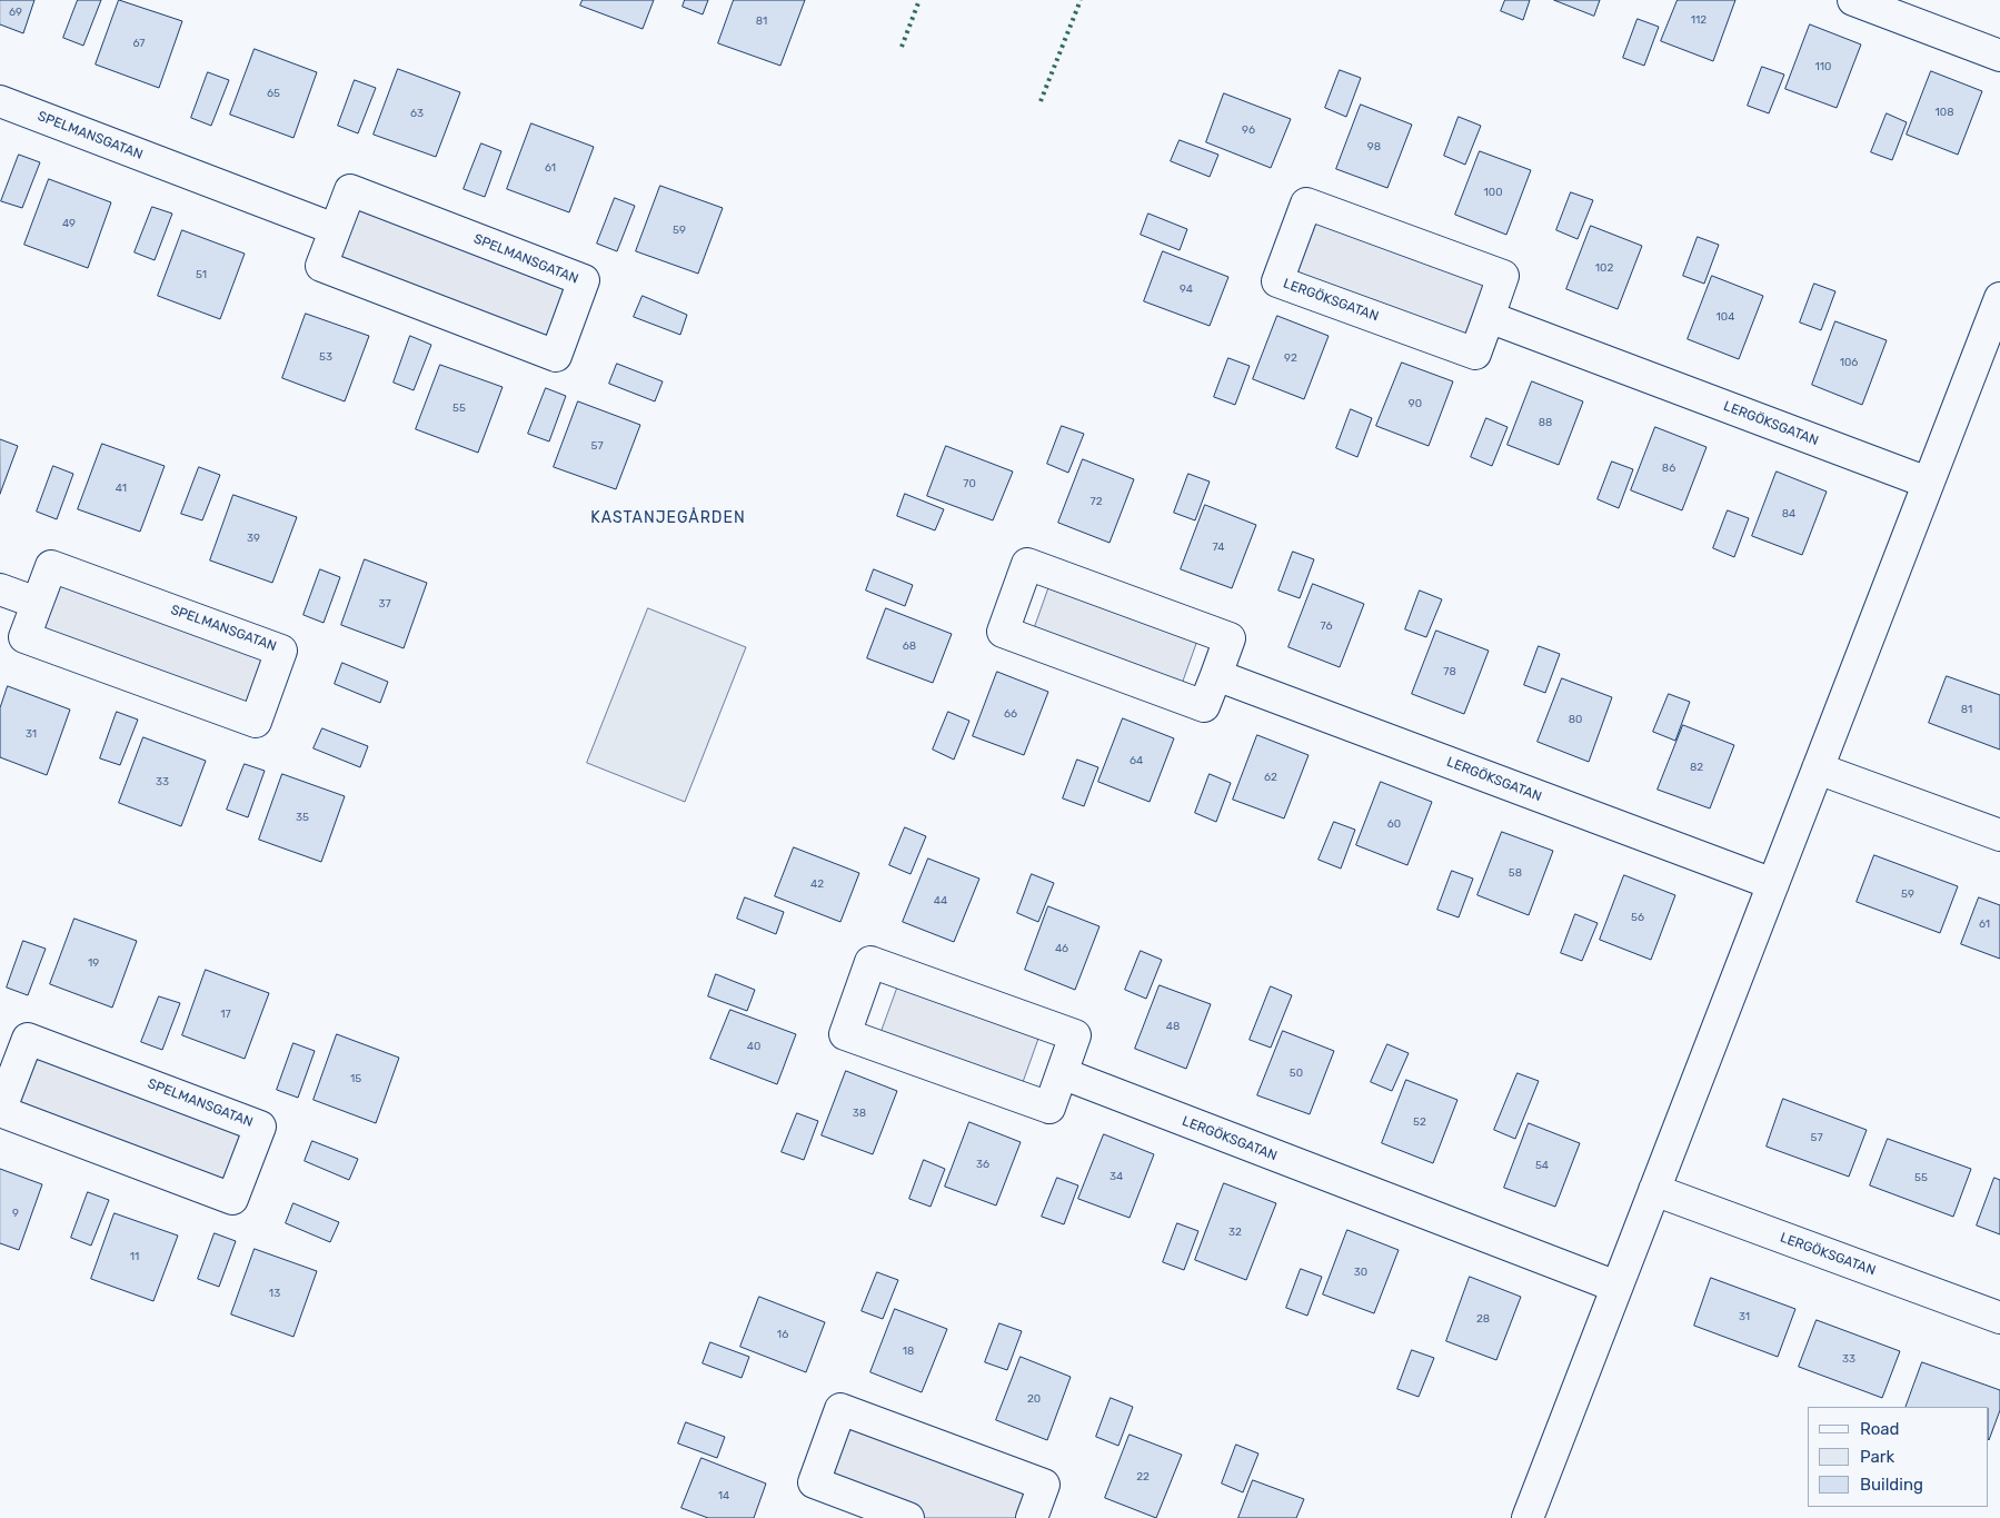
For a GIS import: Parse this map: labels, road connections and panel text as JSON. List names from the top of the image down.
{
  "streets": {
    "street": ["SPELMANSGATAN", "LERGÖKSGATAN"]
  },
  "districts": ["KASTANJEGÅRDEN"],
  "house_numbers": [
    "69",
    "112",
    "81",
    "67",
    "110",
    "65",
    "108",
    "63",
    "96",
    "98",
    "61",
    "100",
    "49",
    "59",
    "102",
    "51",
    "94",
    "104",
    "53",
    "92",
    "106",
    "90",
    "55",
    "88",
    "57",
    "86",
    "70",
    "41",
    "72",
    "84",
    "39",
    "74",
    "37",
    "76",
    "68",
    "78",
    "81",
    "66",
    "80",
    "31",
    "64",
    "82",
    "62",
    "33",
    "35",
    "60",
    "58",
    "42",
    "59",
    "44",
    "56",
    "61",
    "46",
    "19",
    "17",
    "48",
    "40",
    "50",
    "15",
    "38",
    "52",
    "57",
    "36",
    "54",
    "34",
    "55",
    "9",
    "32",
    "11",
    "30",
    "13",
    "31",
    "28",
    "16",
    "18",
    "33",
    "20",
    "22",
    "14"
  ],
  "legend": ["Road", "Park", "Building"]
}
